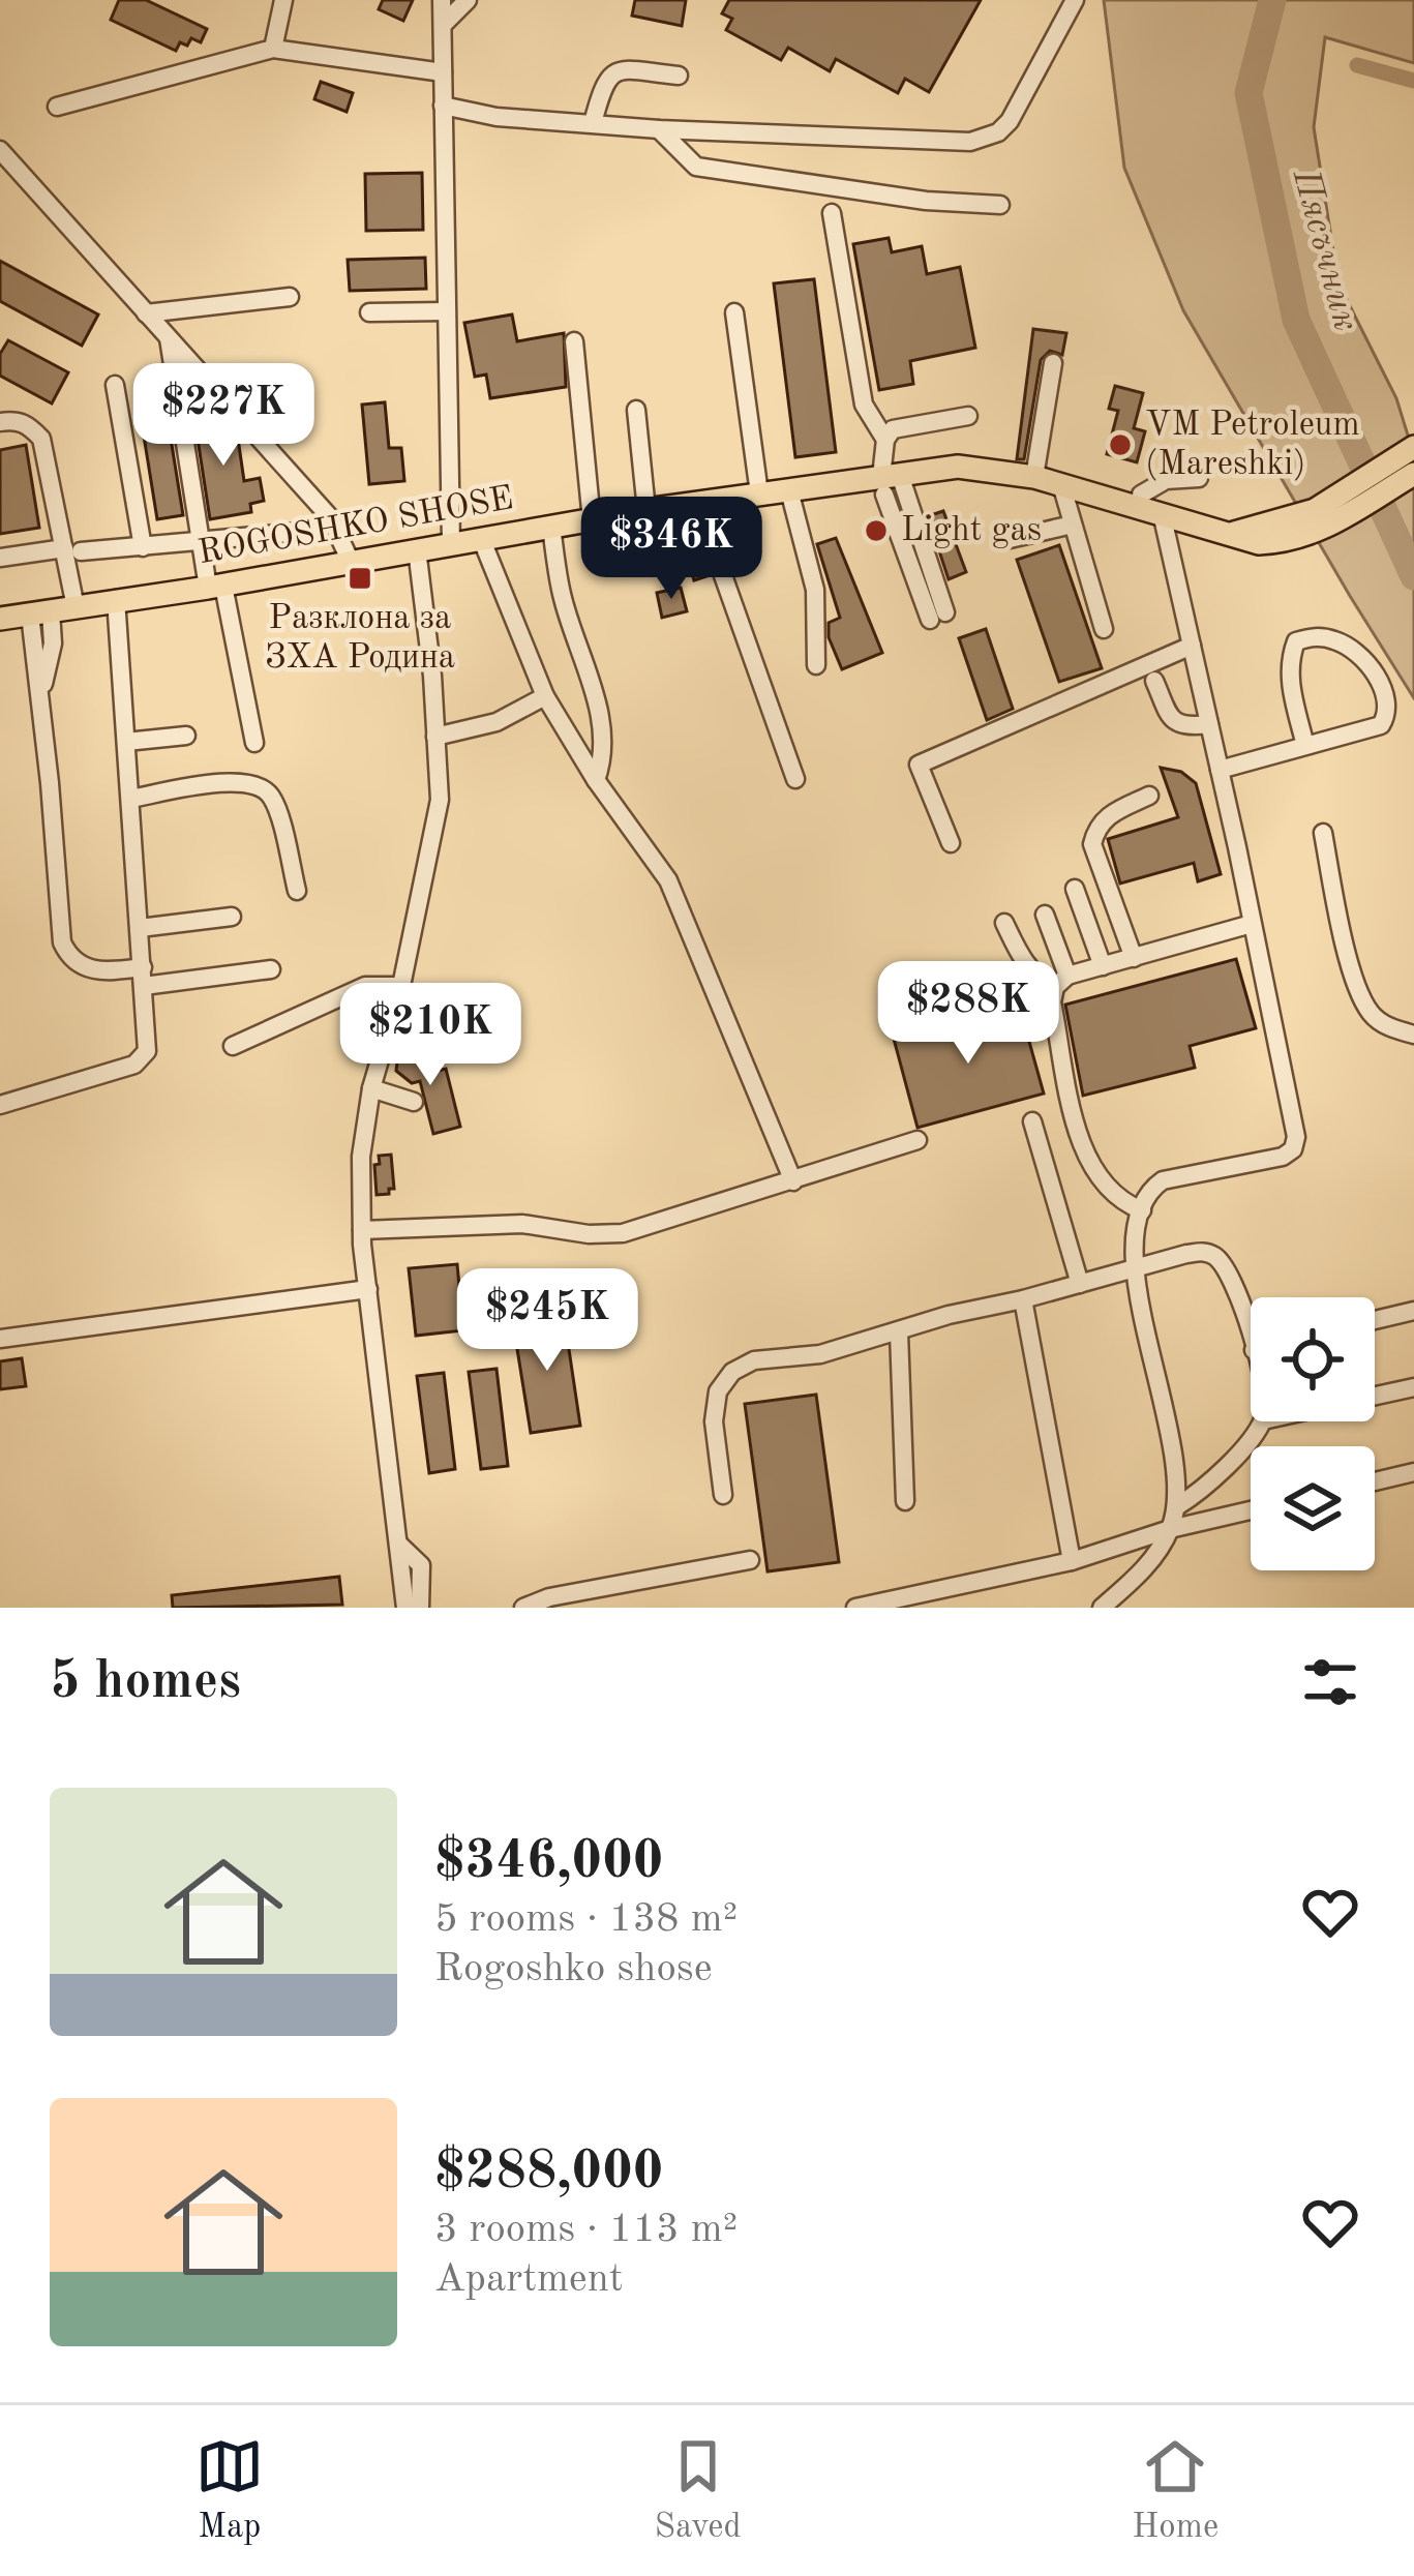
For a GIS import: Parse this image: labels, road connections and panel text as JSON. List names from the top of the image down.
{
  "streets": {
    "main road": ["ROGOSHKO SHOSE"]
  },
  "water": ["Пясъчник"],
  "places": {
    "other": ["VM Petroleum (Mareshki)", "Light gas"],
    "transit": ["Разклона за ЗХА Родина"]
  },
  "page": {
    "price": [
      "$227K",
      "$346K",
      "$288K",
      "$210K",
      "$245K"
    ],
    "heading": "5 homes",
    "list": [
      {
        "name": "$346,000",
        "note": "5 rooms · 138 m² · Rogoshko shose"
      },
      {
        "name": "$288,000",
        "note": "3 rooms · 113 m² · Apartment"
      }
    ],
    "tabs": ["Map", "Saved", "Home"]
  }
}
